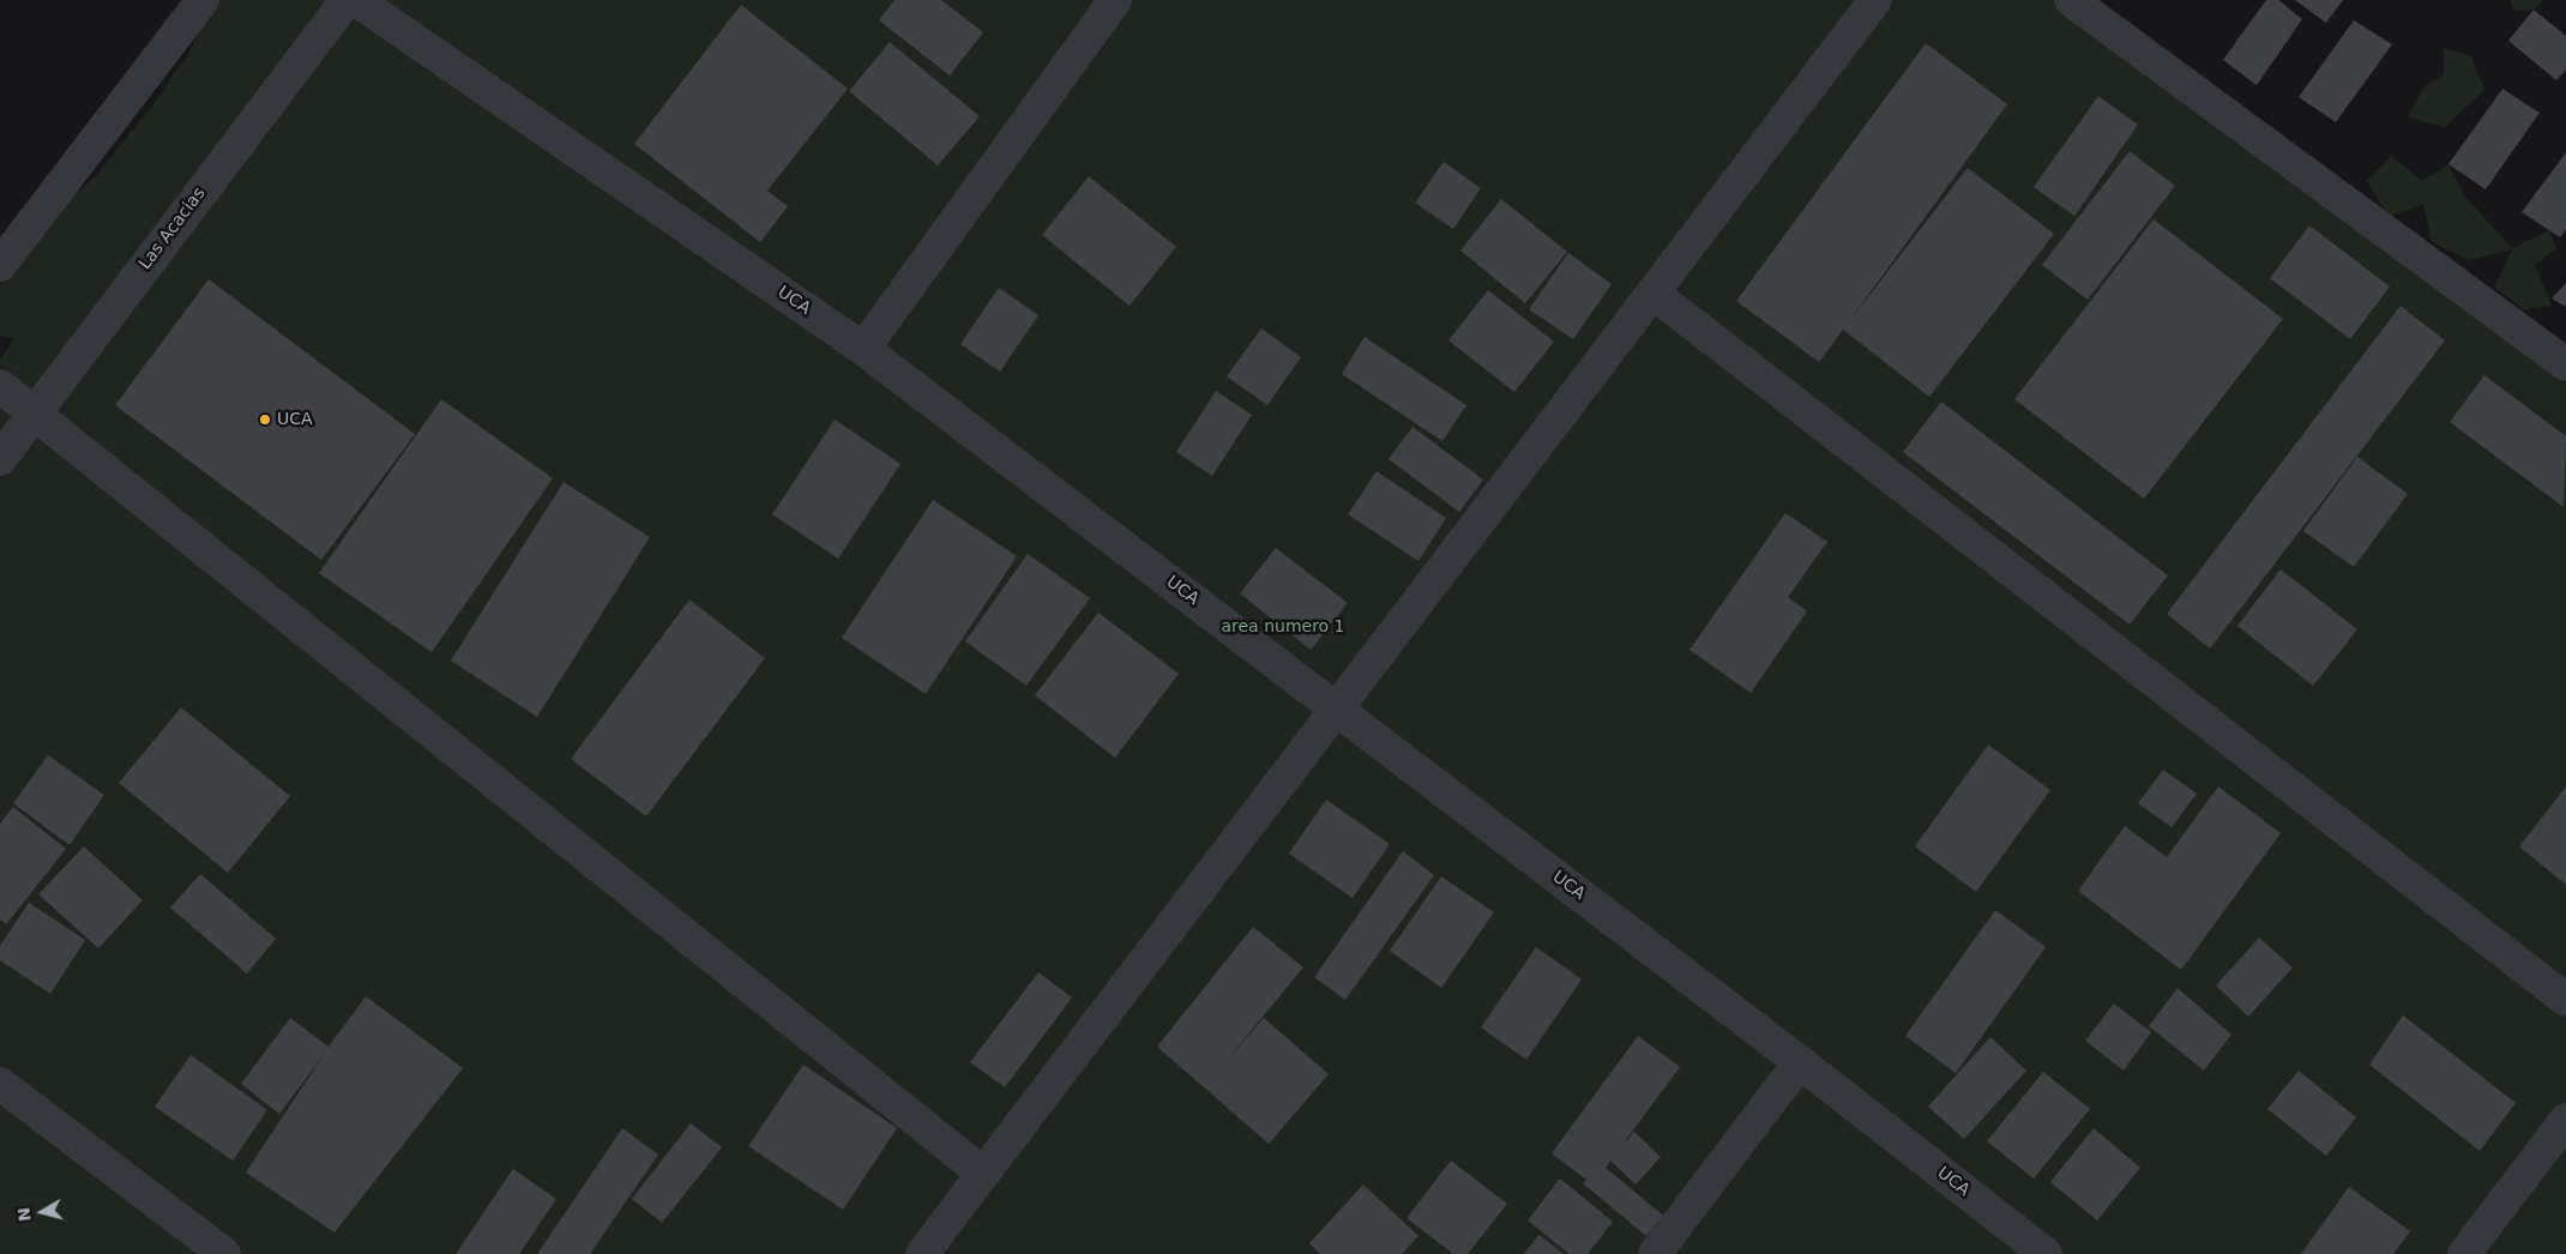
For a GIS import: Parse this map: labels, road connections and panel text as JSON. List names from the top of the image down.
{
  "streets": {
    "street": ["Las Acacias", "UCA"]
  },
  "parks": ["area numero 1"],
  "places": ["UCA"],
  "north": "left"
}
